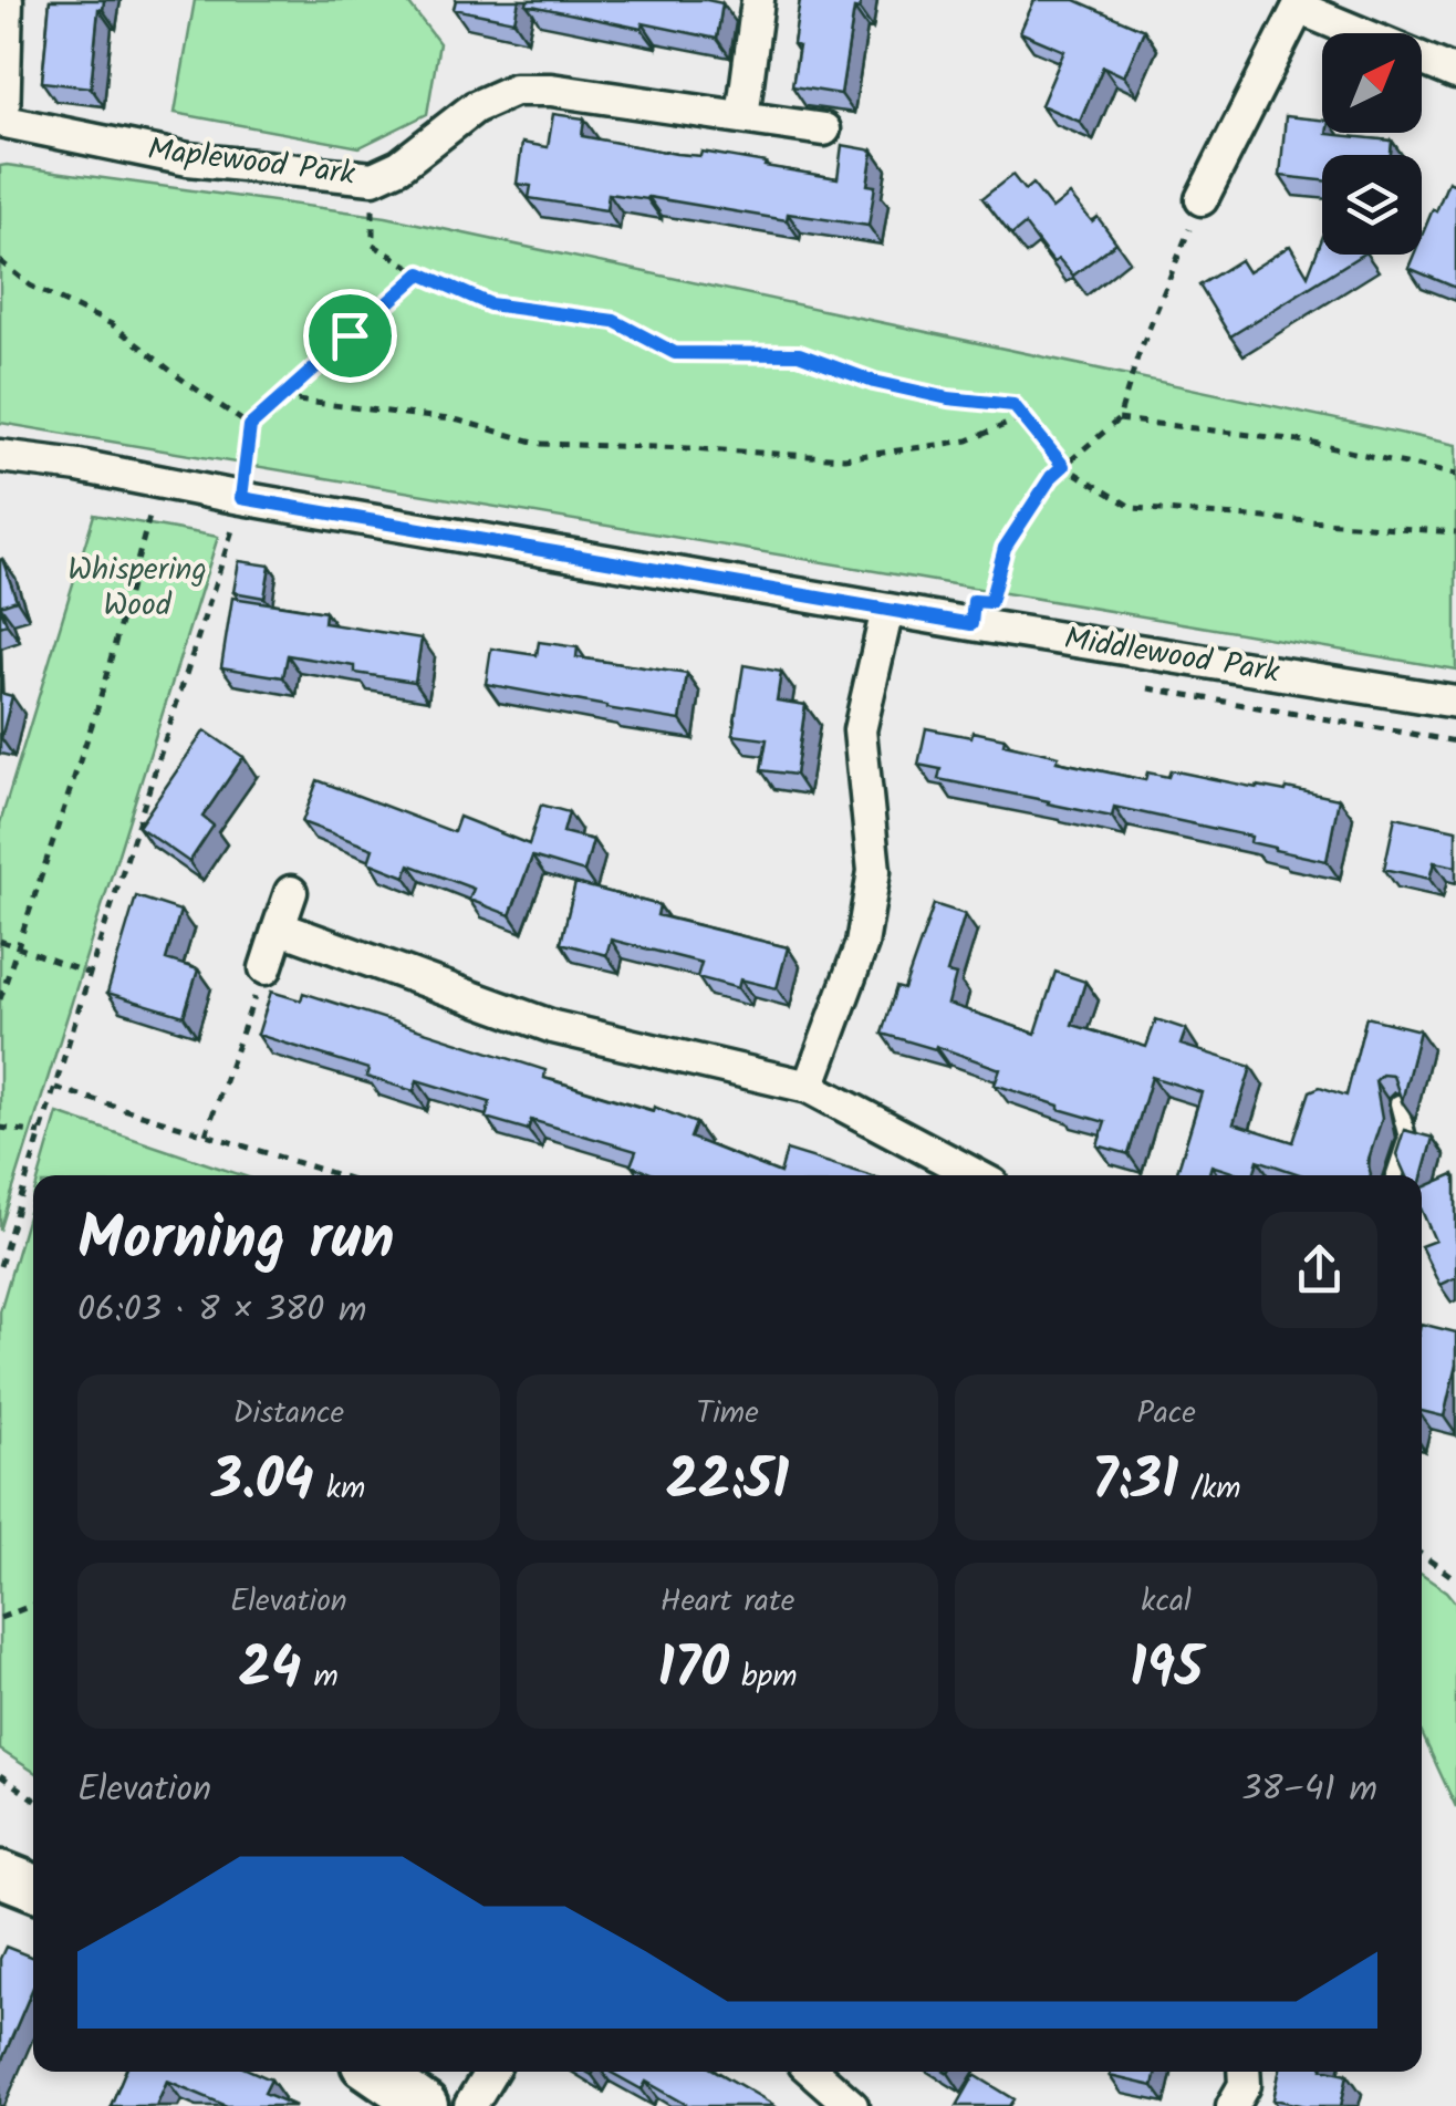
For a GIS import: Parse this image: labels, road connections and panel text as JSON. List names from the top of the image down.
{
  "streets": {
    "street": ["Maplewood Park", "Middlewood Park"]
  },
  "parks": ["Whispering Wood"],
  "north": "top right",
  "page": {
    "heading": ["Morning run", "06:03 · 8 × 380 m"],
    "stats": [
      ["Distance", "3.04 km"],
      ["Time", "22:51"],
      ["Pace", "7:31 /km"],
      ["Elevation", "24 m"],
      ["Heart rate", "170 bpm"],
      ["kcal", "195"]
    ],
    "chart": ["Elevation", "38–41 m"]
  }
}
